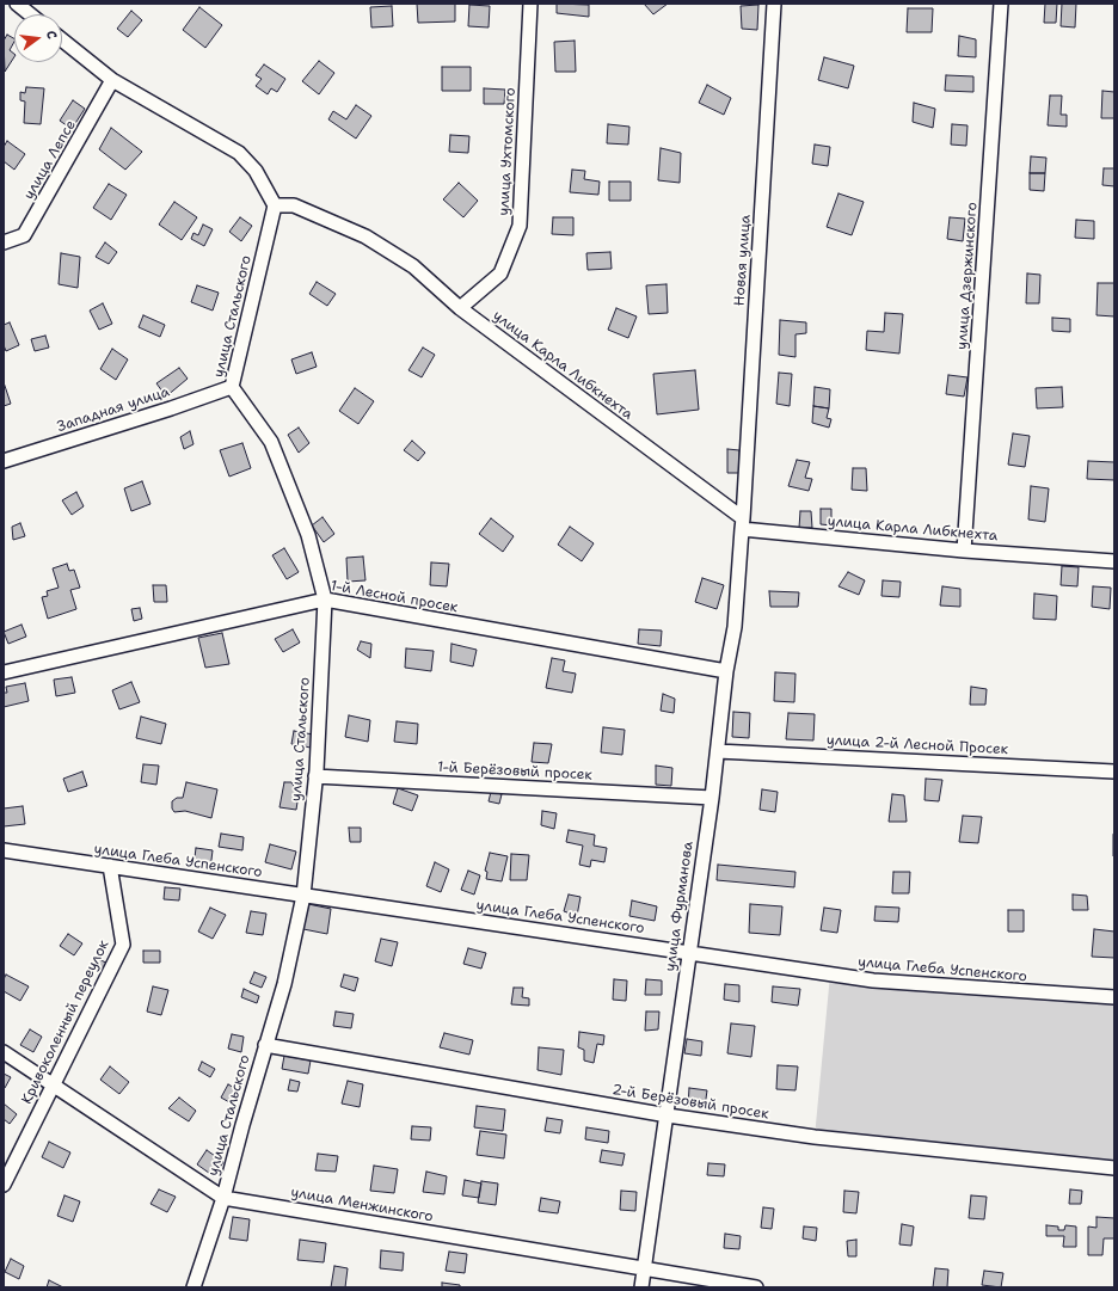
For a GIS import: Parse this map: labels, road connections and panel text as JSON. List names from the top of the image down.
{
  "streets": {
    "street": [
      "улица Ухтомского",
      "улица Лепсе",
      "Новая улица",
      "улица Дзержинского",
      "улица Стальского",
      "улица Карла Либкнехта",
      "Западная улица",
      "1-й Лесной просек",
      "улица 2-й Лесной Просек",
      "1-й Берёзовый просек",
      "улица Глеба Успенского",
      "улица Фурманова",
      "Кривоколенный переулок",
      "2-й Берёзовый просек",
      "улица Менжинского"
    ]
  },
  "crossings": [
    ["улица Ухтомского", "улица Карла Либкнехта"],
    ["Новая улица", "улица Карла Либкнехта"],
    ["Новая улица", "улица Фурманова"],
    ["улица Дзержинского", "улица Карла Либкнехта"],
    ["улица Стальского", "улица Карла Либкнехта"],
    ["улица Стальского", "Западная улица"],
    ["улица Стальского", "1-й Лесной просек"],
    ["улица Стальского", "1-й Берёзовый просек"],
    ["улица Стальского", "улица Глеба Успенского"],
    ["улица Стальского", "2-й Берёзовый просек"],
    ["улица Стальского", "улица Менжинского"],
    ["улица Карла Либкнехта", "улица Фурманова"],
    ["1-й Лесной просек", "улица Фурманова"],
    ["улица 2-й Лесной Просек", "улица Фурманова"],
    ["1-й Берёзовый просек", "улица Фурманова"],
    ["улица Глеба Успенского", "улица Фурманова"],
    ["улица Глеба Успенского", "Кривоколенный переулок"],
    ["улица Фурманова", "2-й Берёзовый просек"],
    ["улица Фурманова", "улица Менжинского"],
    ["Кривоколенный переулок", "улица Менжинского"]
  ],
  "north": "right"
}
